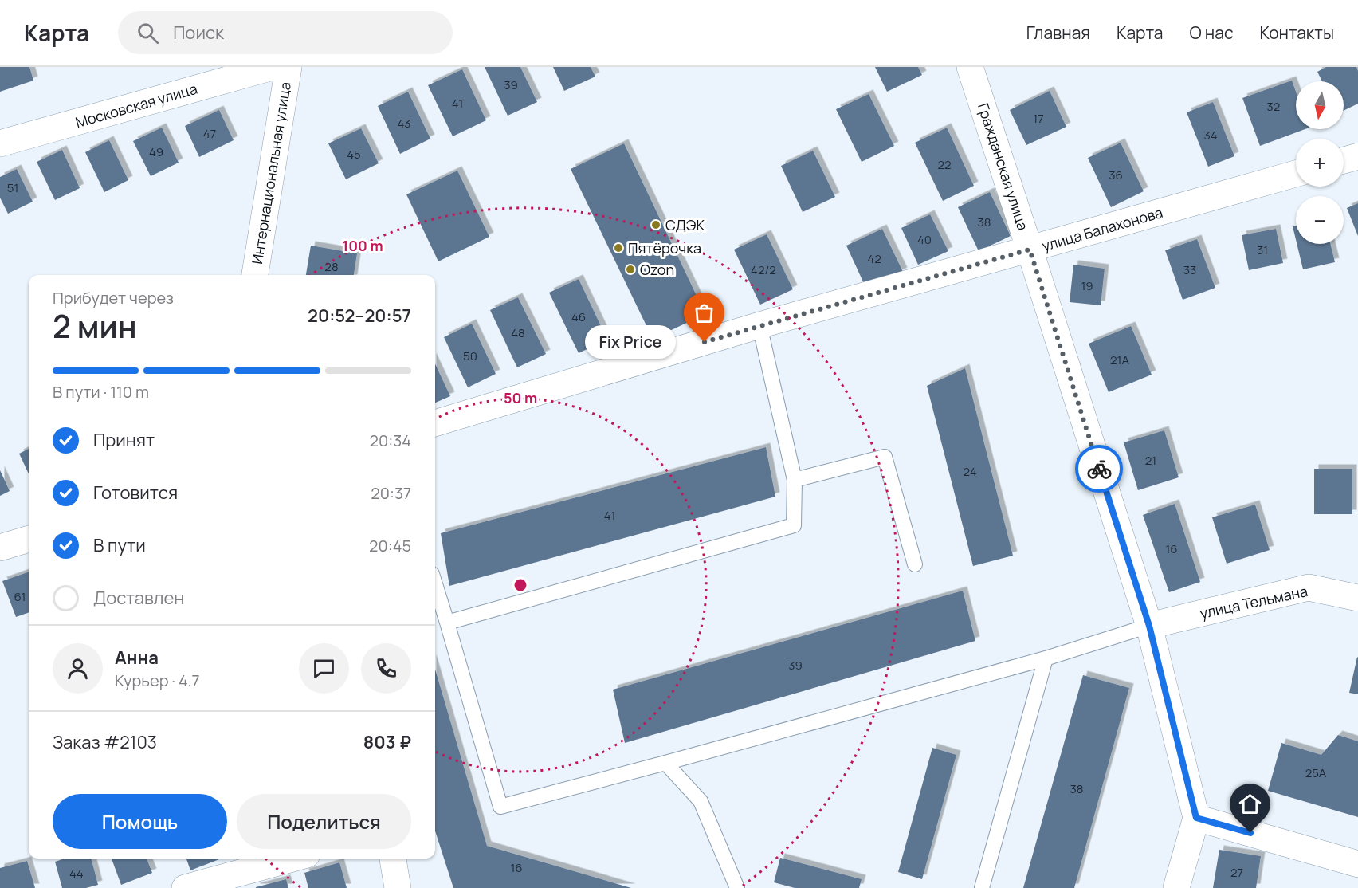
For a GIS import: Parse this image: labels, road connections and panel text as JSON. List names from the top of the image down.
{
  "streets": {
    "street": [
      "Московская улица",
      "Гражданская улица",
      "Интернациональная улица",
      "улица Балахонова",
      "улица Тельмана"
    ]
  },
  "crossings": [
    ["Гражданская улица", "улица Балахонова"],
    ["Гражданская улица", "улица Тельмана"]
  ],
  "places": [
    "СДЭК",
    "Пятёрочка",
    "Ozon",
    "Fix Price"
  ],
  "house_numbers": [
    "39",
    "41",
    "32",
    "17",
    "43",
    "47",
    "34",
    "49",
    "45",
    "22",
    "36",
    "51",
    "38",
    "40",
    "31",
    "42",
    "28",
    "42/2",
    "33",
    "19",
    "46",
    "48",
    "50",
    "21А",
    "21",
    "24",
    "41",
    "16",
    "61",
    "39",
    "25А",
    "38",
    "16",
    "27",
    "44"
  ],
  "north": "bottom",
  "page": {
    "header": "Карта",
    "search": "Поиск",
    "nav": [
      "Главная",
      "Карта",
      "О нас",
      "Контакты"
    ],
    "map_buttons": ["+", "−"],
    "heading": ["2 мин", "Прибудет через", "20:52–20:57"],
    "panel": [
      "Анна",
      "Курьер · 4.7",
      "Заказ #2103",
      "803 ₽"
    ],
    "bubble": "Fix Price",
    "bar": "В пути · 110 m",
    "list": [
      ["Принят", "20:34"],
      ["Готовится", "20:37"],
      ["В пути", "20:45"],
      "Доставлен"
    ],
    "buttons": ["Помощь", "Поделиться"]
  },
  "rings": ["100 m", "50 m"]
}
